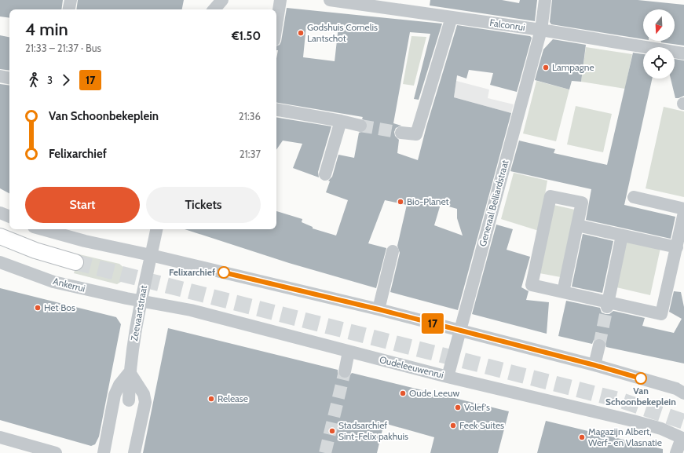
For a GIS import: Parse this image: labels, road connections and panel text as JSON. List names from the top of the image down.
{
  "streets": {
    "street": [
      "Falconrui",
      "Generaal Belliardstraat",
      "Ankerrui",
      "Zeevaartstraat",
      "Oudeleeuwenrui"
    ]
  },
  "crossings": [
    ["Falconrui", "Generaal Belliardstraat"],
    ["Generaal Belliardstraat", "Oudeleeuwenrui"],
    ["Ankerrui", "Zeevaartstraat"],
    ["Ankerrui", "Oudeleeuwenrui"],
    ["Zeevaartstraat", "Oudeleeuwenrui"]
  ],
  "places": [
    "Godshuis Cornelis Lantschot",
    "Lampagne",
    "Bio-Planet",
    "Felixarchief",
    "Het Bos",
    "Van Schoonbekeplein",
    "Oude Leeuw",
    "Release",
    "Volef's",
    "Feek Suites",
    "Stadsarchief Sint-Felix pakhuis",
    "Magazijn Albert, Werf- en Vlasnatie"
  ],
  "lines": ["bus line 17"],
  "north": "bottom",
  "page": {
    "on_map": "17",
    "heading": ["4 min", "21:33 – 21:37 · Bus", "€1.50"],
    "legs": ["3", "17"],
    "list": [
      {
        "name": "Van Schoonbekeplein",
        "value": "21:36"
      },
      {
        "name": "Felixarchief",
        "value": "21:37"
      }
    ],
    "buttons": ["Start", "Tickets"]
  }
}
